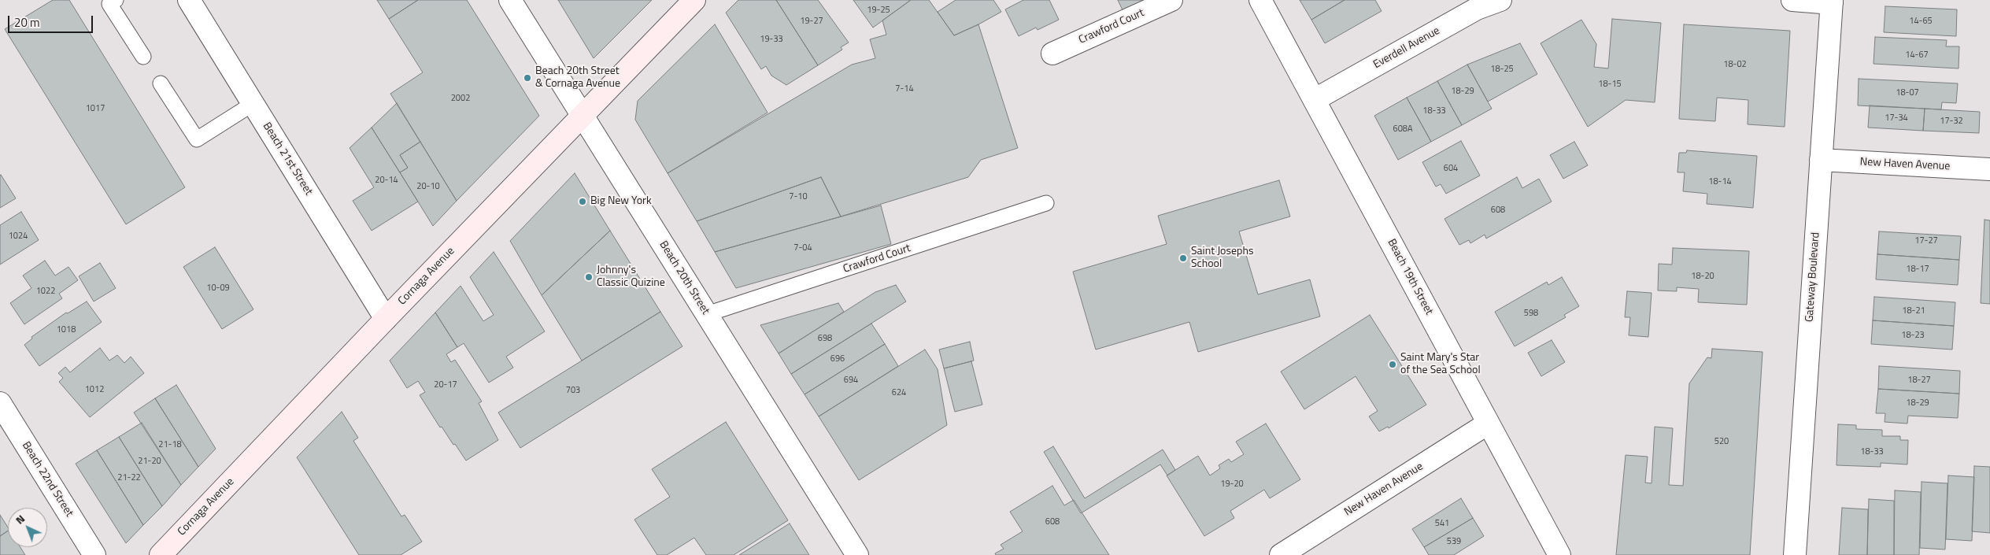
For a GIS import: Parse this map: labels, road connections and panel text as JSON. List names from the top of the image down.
{
  "streets": {
    "street": [
      "Crawford Court",
      "Everdell Avenue",
      "Beach 21st Street",
      "New Haven Avenue",
      "Cornaga Avenue",
      "Beach 19th Street",
      "Gateway Boulevard",
      "Beach 20th Street",
      "Beach 22nd Street"
    ]
  },
  "crossings": [
    ["Crawford Court", "Beach 20th Street"],
    ["Everdell Avenue", "Beach 19th Street"],
    ["Beach 21st Street", "Cornaga Avenue"],
    ["New Haven Avenue", "Beach 19th Street"],
    ["New Haven Avenue", "Gateway Boulevard"],
    ["Cornaga Avenue", "Beach 20th Street"]
  ],
  "places": [
    "Beach 20th Street & Cornaga Avenue",
    "Big New York",
    "Saint Josephs School",
    "Johnny's Classic Quizine",
    "Saint Mary's Star of the Sea School"
  ],
  "house_numbers": [
    "19-25",
    "19-27",
    "14-65",
    "19-33",
    "14-67",
    "18-02",
    "18-25",
    "18-15",
    "7-14",
    "18-29",
    "18-07",
    "2002",
    "1017",
    "18-33",
    "17-34",
    "17-32",
    "608A",
    "604",
    "20-14",
    "18-14",
    "20-10",
    "7-10",
    "608",
    "1024",
    "17-27",
    "7-04",
    "18-17",
    "18-20",
    "10-09",
    "1022",
    "18-21",
    "598",
    "1018",
    "18-23",
    "698",
    "696",
    "694",
    "18-27",
    "20-17",
    "1012",
    "703",
    "624",
    "18-29",
    "520",
    "21-18",
    "18-33",
    "21-20",
    "21-22",
    "19-20",
    "608",
    "541",
    "539"
  ],
  "scale_bar": "20 m",
  "north": "top left"
}
